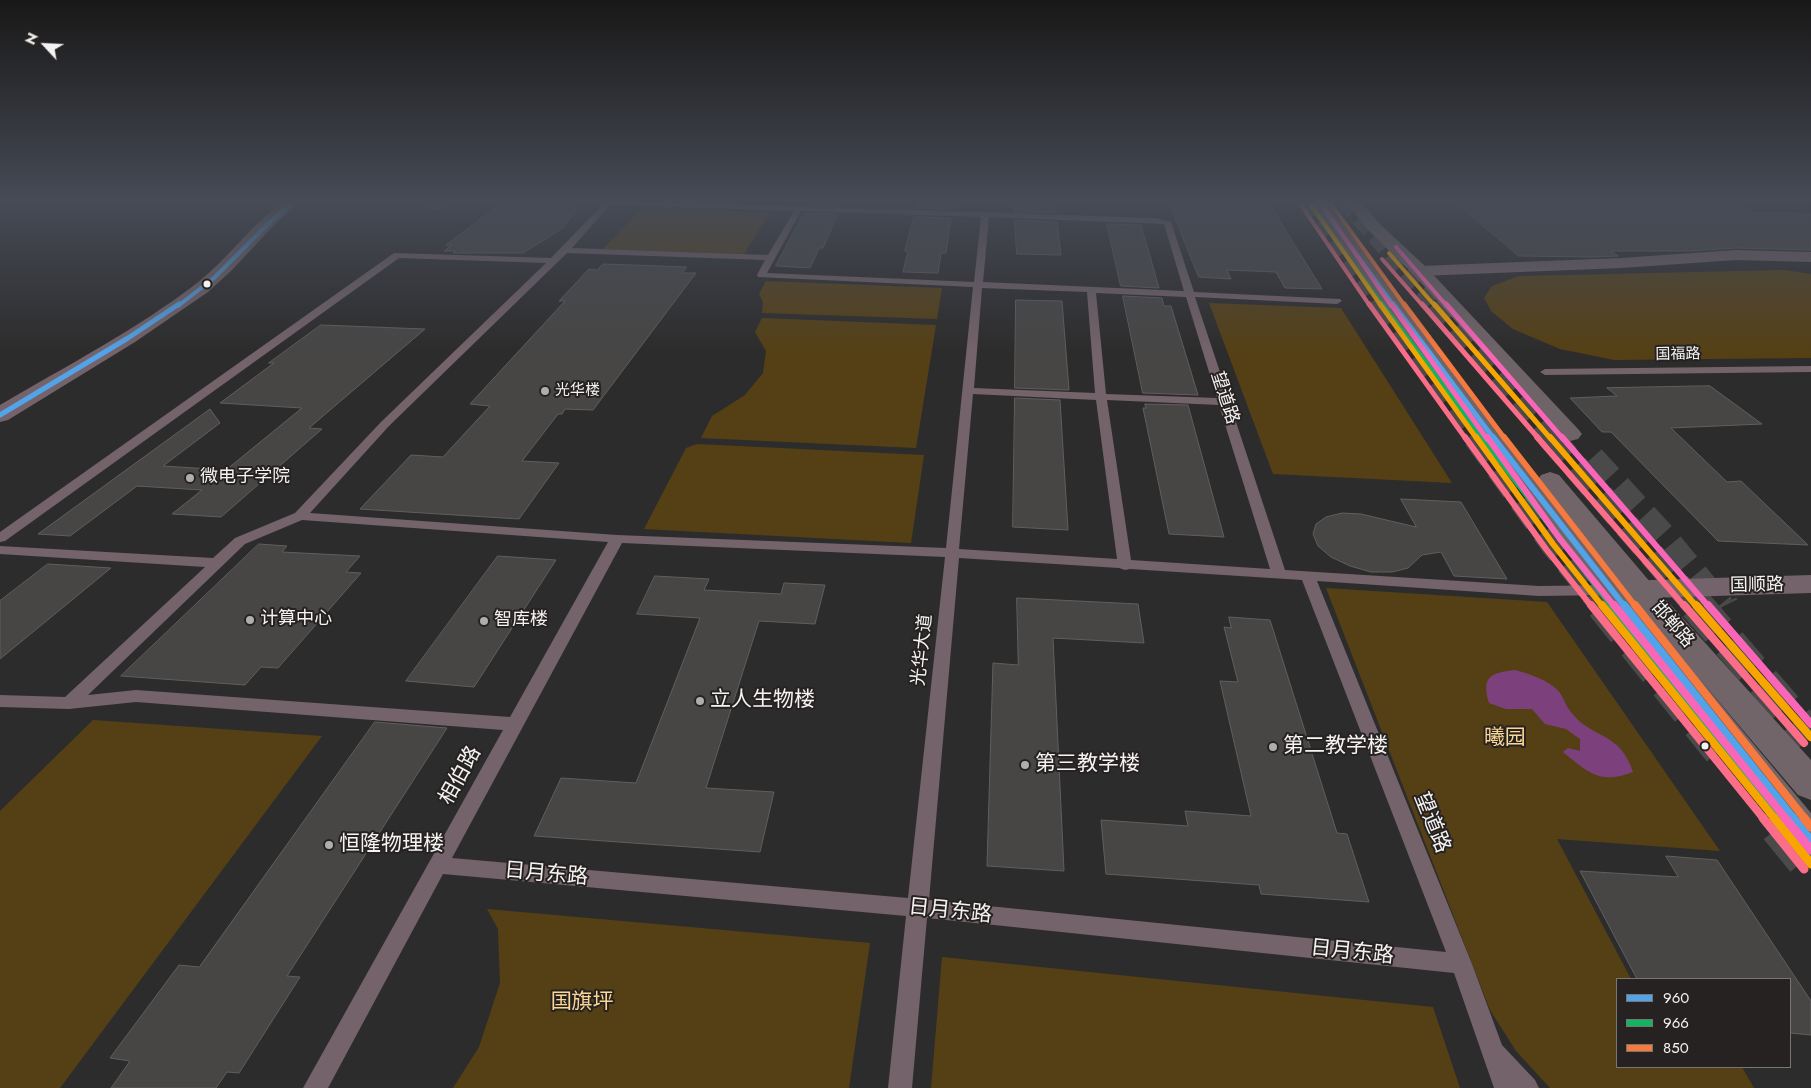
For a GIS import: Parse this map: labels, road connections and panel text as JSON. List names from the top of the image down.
{
  "streets": {
    "main road": ["邯郸路"],
    "street": ["国顺路"],
    "lane": [
      "国福路",
      "望道路",
      "光华大道",
      "相伯路",
      "日月东路"
    ]
  },
  "crossings": [
    ["望道路", "日月东路"],
    ["国顺路", "邯郸路"],
    ["光华大道", "日月东路"],
    ["相伯路", "日月东路"]
  ],
  "parks": ["曦园", "国旗坪"],
  "places": [
    "光华楼",
    "微电子学院",
    "计算中心",
    "智库楼",
    "立人生物楼",
    "第二教学楼",
    "第三教学楼",
    "恒隆物理楼"
  ],
  "lines": ["transit line 960", "transit line 966", "transit line 850"],
  "legend": ["960", "966", "850"],
  "north": "top left"
}
